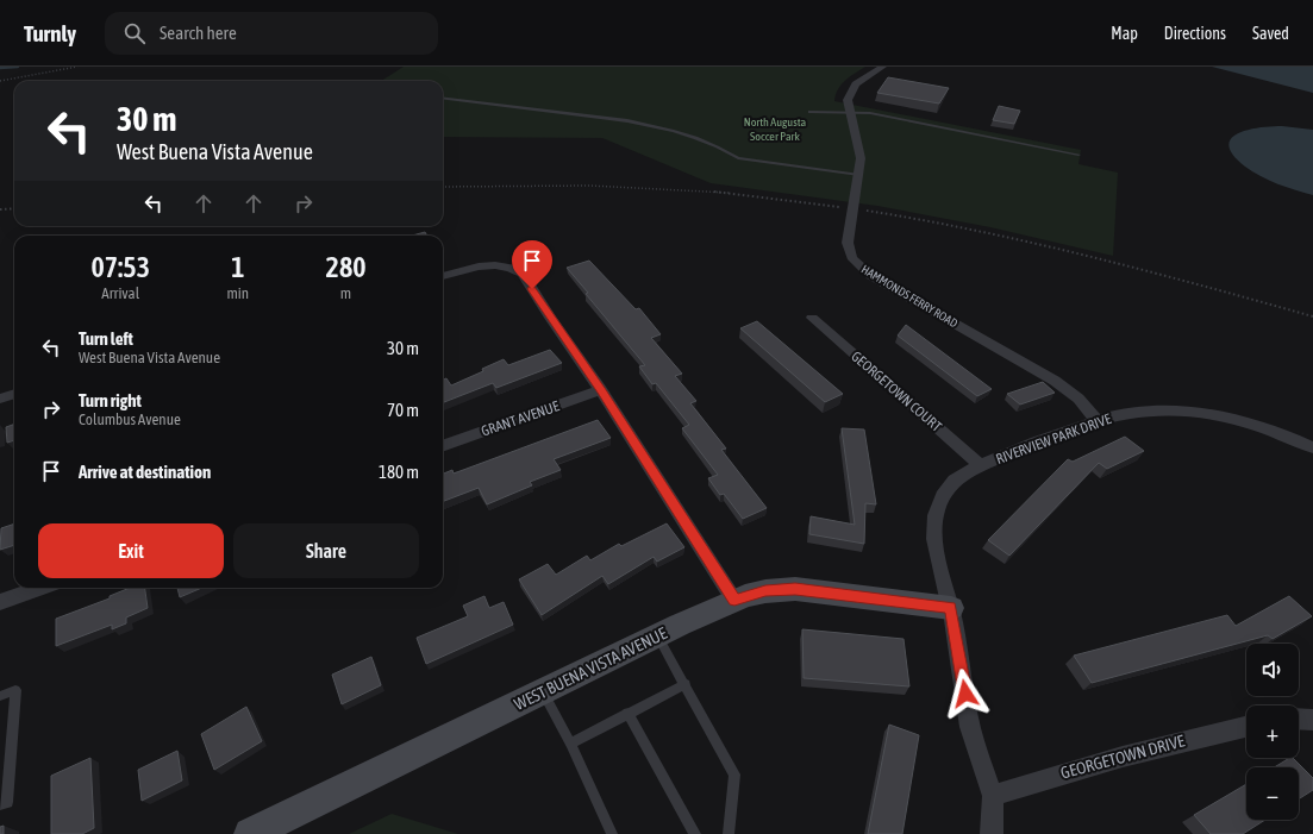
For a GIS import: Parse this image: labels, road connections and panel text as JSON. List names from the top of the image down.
{
  "streets": {
    "street": [
      "HAMMONDS FERRY ROAD",
      "GEORGETOWN COURT",
      "GRANT AVENUE",
      "RIVERVIEW PARK DRIVE",
      "WEST BUENA VISTA AVENUE",
      "GEORGETOWN DRIVE"
    ]
  },
  "crossings": [
    ["HAMMONDS FERRY ROAD", "RIVERVIEW PARK DRIVE"],
    ["GEORGETOWN COURT", "RIVERVIEW PARK DRIVE"],
    ["RIVERVIEW PARK DRIVE", "WEST BUENA VISTA AVENUE"]
  ],
  "parks": ["North Augusta Soccer Park"],
  "page": {
    "header": "Turnly",
    "search": "Search here",
    "nav": ["Map", "Directions", "Saved"],
    "turn": ["30 m", "West Buena Vista Avenue"],
    "eta": [
      "07:53",
      "Arrival",
      "1",
      "min",
      "280",
      "m"
    ],
    "list": [
      {
        "name": "Turn left",
        "note": "West Buena Vista Avenue",
        "value": "30 m"
      },
      {
        "name": "Turn right",
        "note": "Columbus Avenue",
        "value": "70 m"
      },
      {
        "name": "Arrive at destination",
        "value": "180 m"
      }
    ],
    "buttons": ["Exit", "Share"],
    "map_buttons": ["+", "−"]
  }
}
